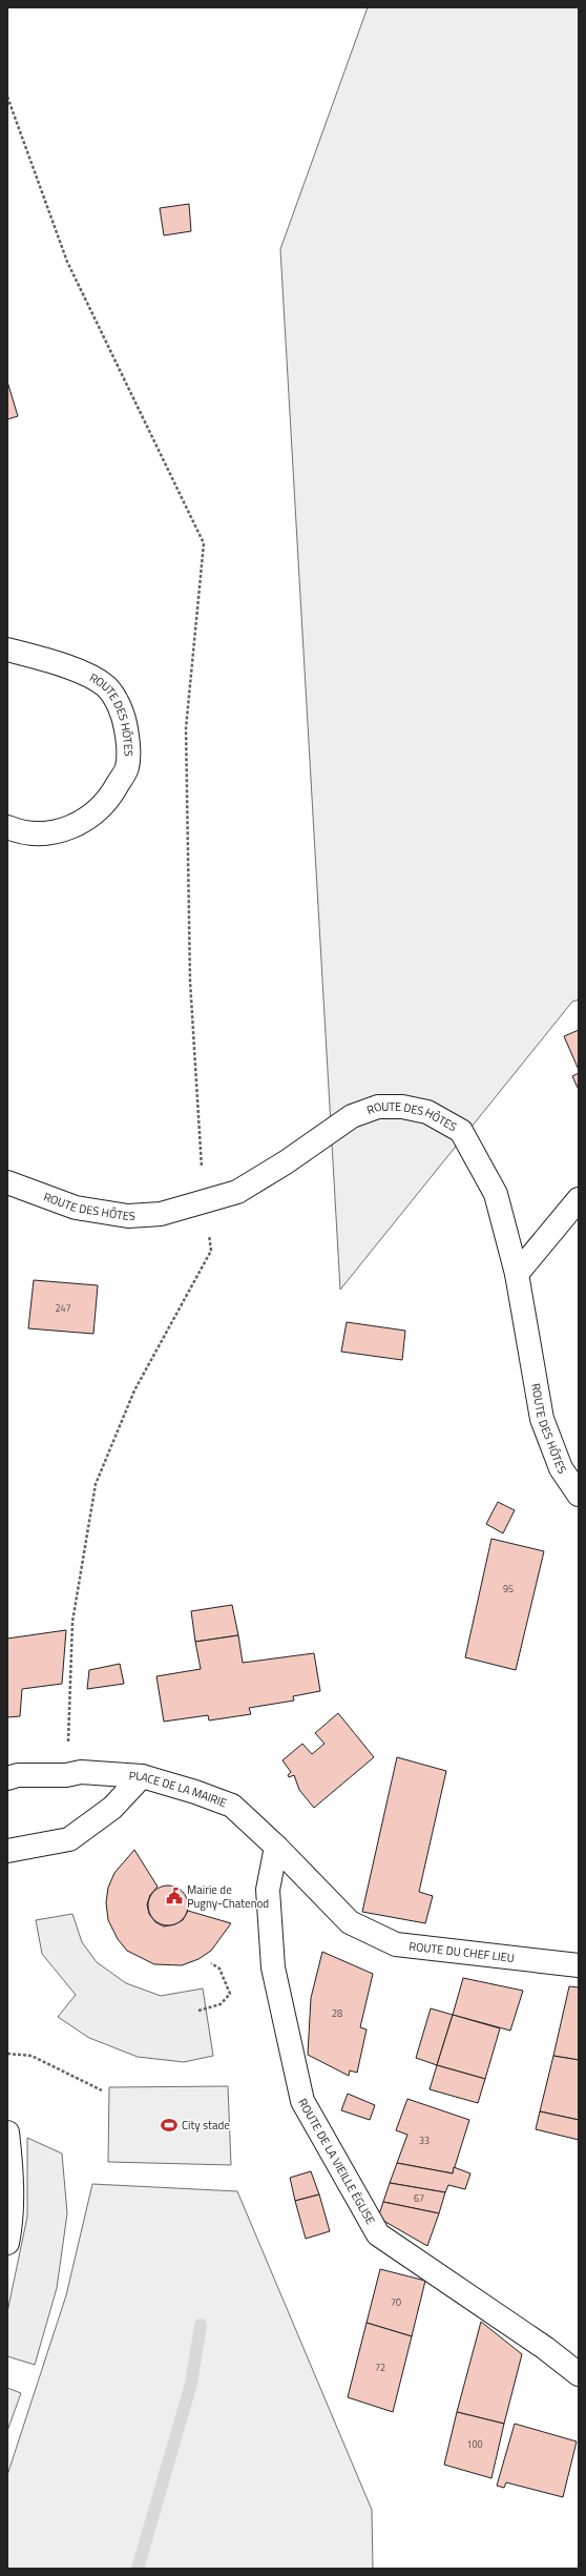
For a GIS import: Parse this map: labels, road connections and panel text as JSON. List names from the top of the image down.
{
  "streets": {
    "street": [
      "ROUTE DES HÔTES",
      "PLACE DE LA MAIRIE",
      "ROUTE DU CHEF LIEU",
      "ROUTE DE LA VIEILLE ÉGLISE"
    ]
  },
  "crossings": [
    ["PLACE DE LA MAIRIE", "ROUTE DU CHEF LIEU"],
    ["PLACE DE LA MAIRIE", "ROUTE DE LA VIEILLE ÉGLISE"]
  ],
  "places": {
    "public building": ["Mairie de Pugny-Chatenod"],
    "sports": ["City stade"]
  },
  "house_numbers": [
    "247",
    "95",
    "28",
    "33",
    "67",
    "70",
    "72",
    "100"
  ]
}
